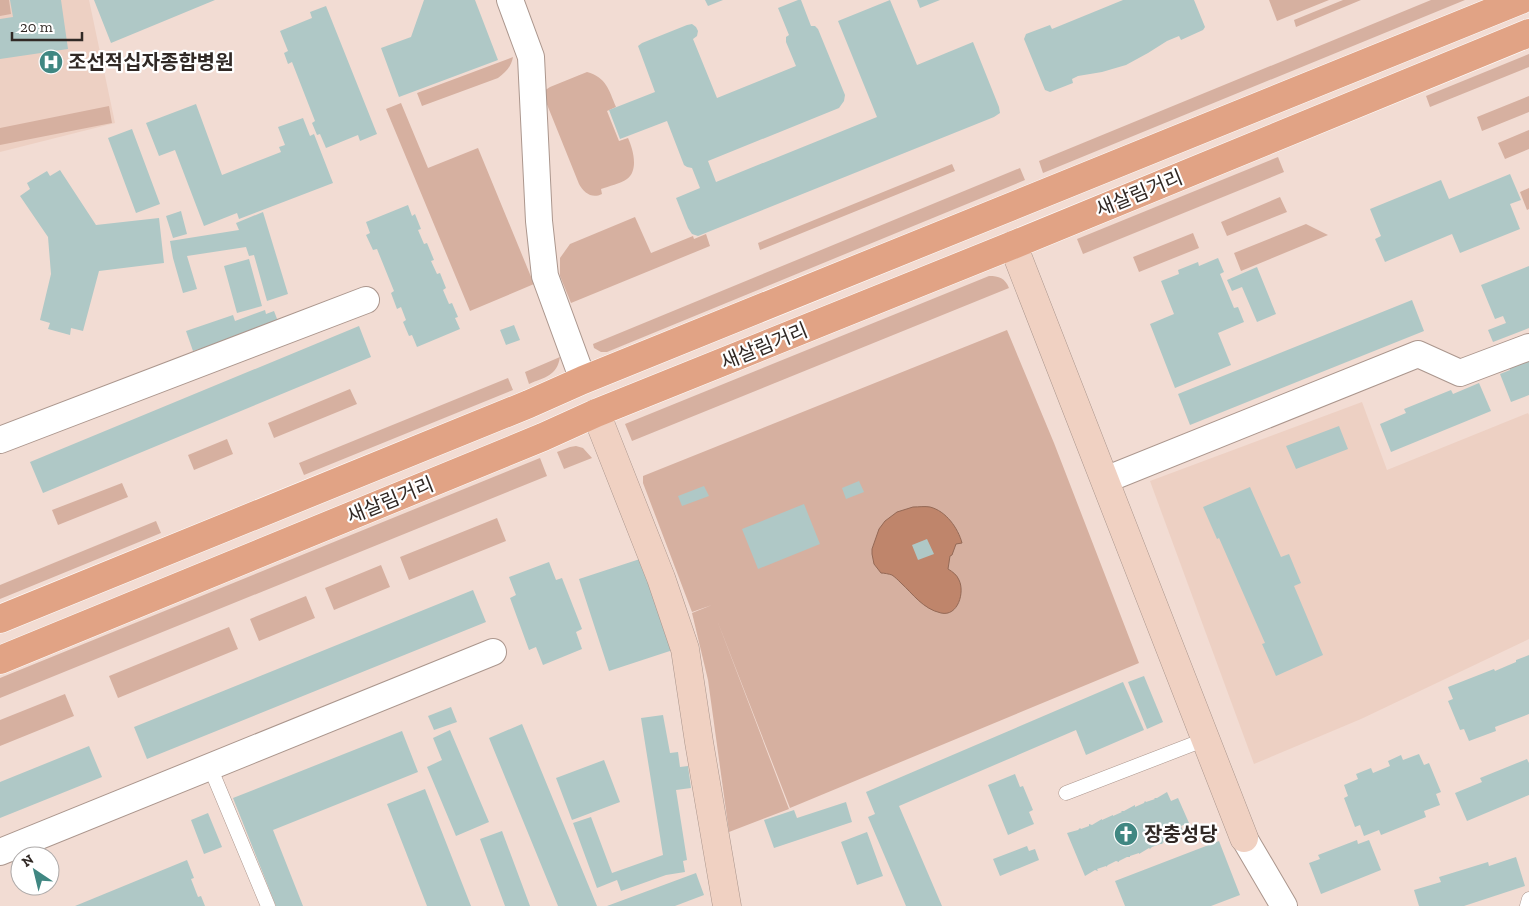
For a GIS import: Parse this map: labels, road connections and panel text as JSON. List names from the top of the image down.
{
  "streets": {
    "main road": ["새살림거리"]
  },
  "places": {
    "hospital": ["조선적십자종합병원"],
    "church": ["장충성당"]
  },
  "scale_bar": "20 m",
  "north": "top left"
}
